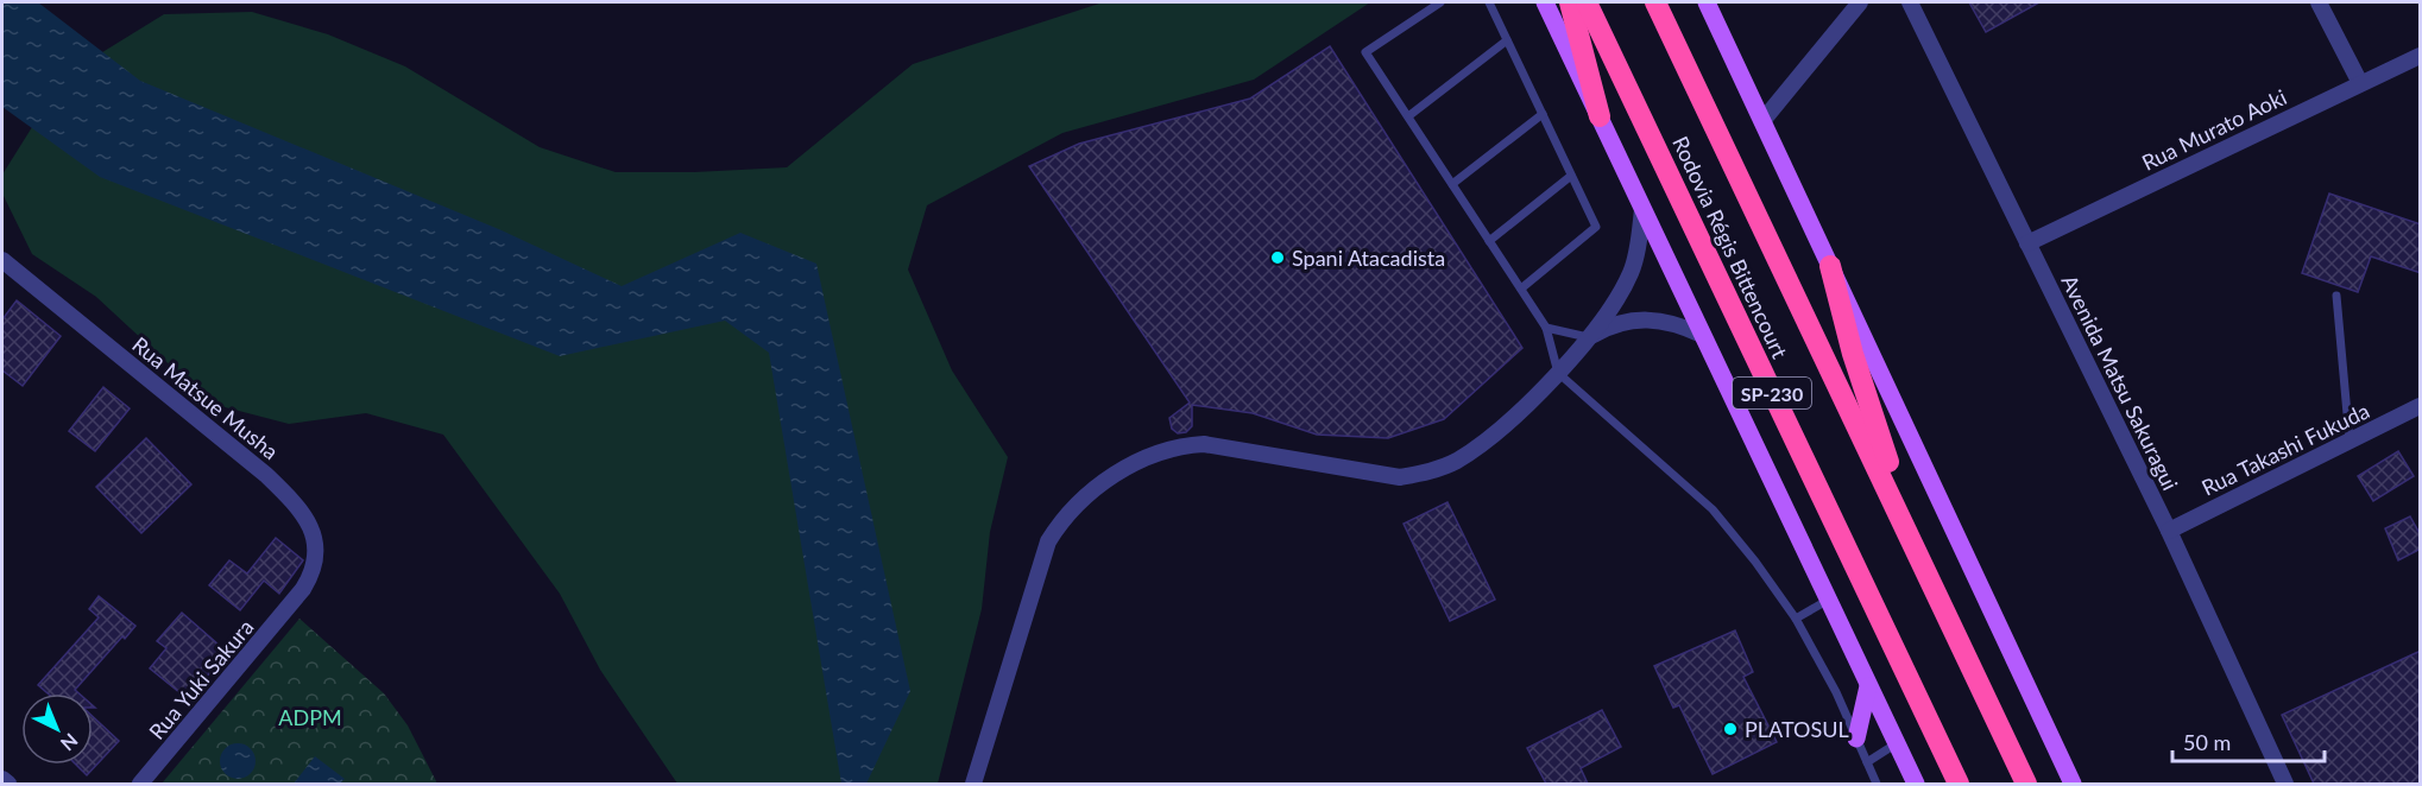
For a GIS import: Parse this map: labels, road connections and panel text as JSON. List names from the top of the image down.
{
  "streets": {
    "highway": ["Rodovia Régis Bittencourt", "SP-230"],
    "street": [
      "Rua Murato Aoki",
      "Avenida Matsu Sakuragui",
      "Rua Matsue Musha",
      "Rua Takashi Fukuda",
      "Rua Yuki Sakura"
    ]
  },
  "crossings": [
    ["Rua Murato Aoki", "Avenida Matsu Sakuragui"],
    ["Avenida Matsu Sakuragui", "Rua Takashi Fukuda"],
    ["Rua Matsue Musha", "Rua Yuki Sakura"]
  ],
  "parks": ["ADPM"],
  "places": ["Spani Atacadista", "PLATOSUL"],
  "scale_bar": "50 m",
  "north": "bottom right"
}
